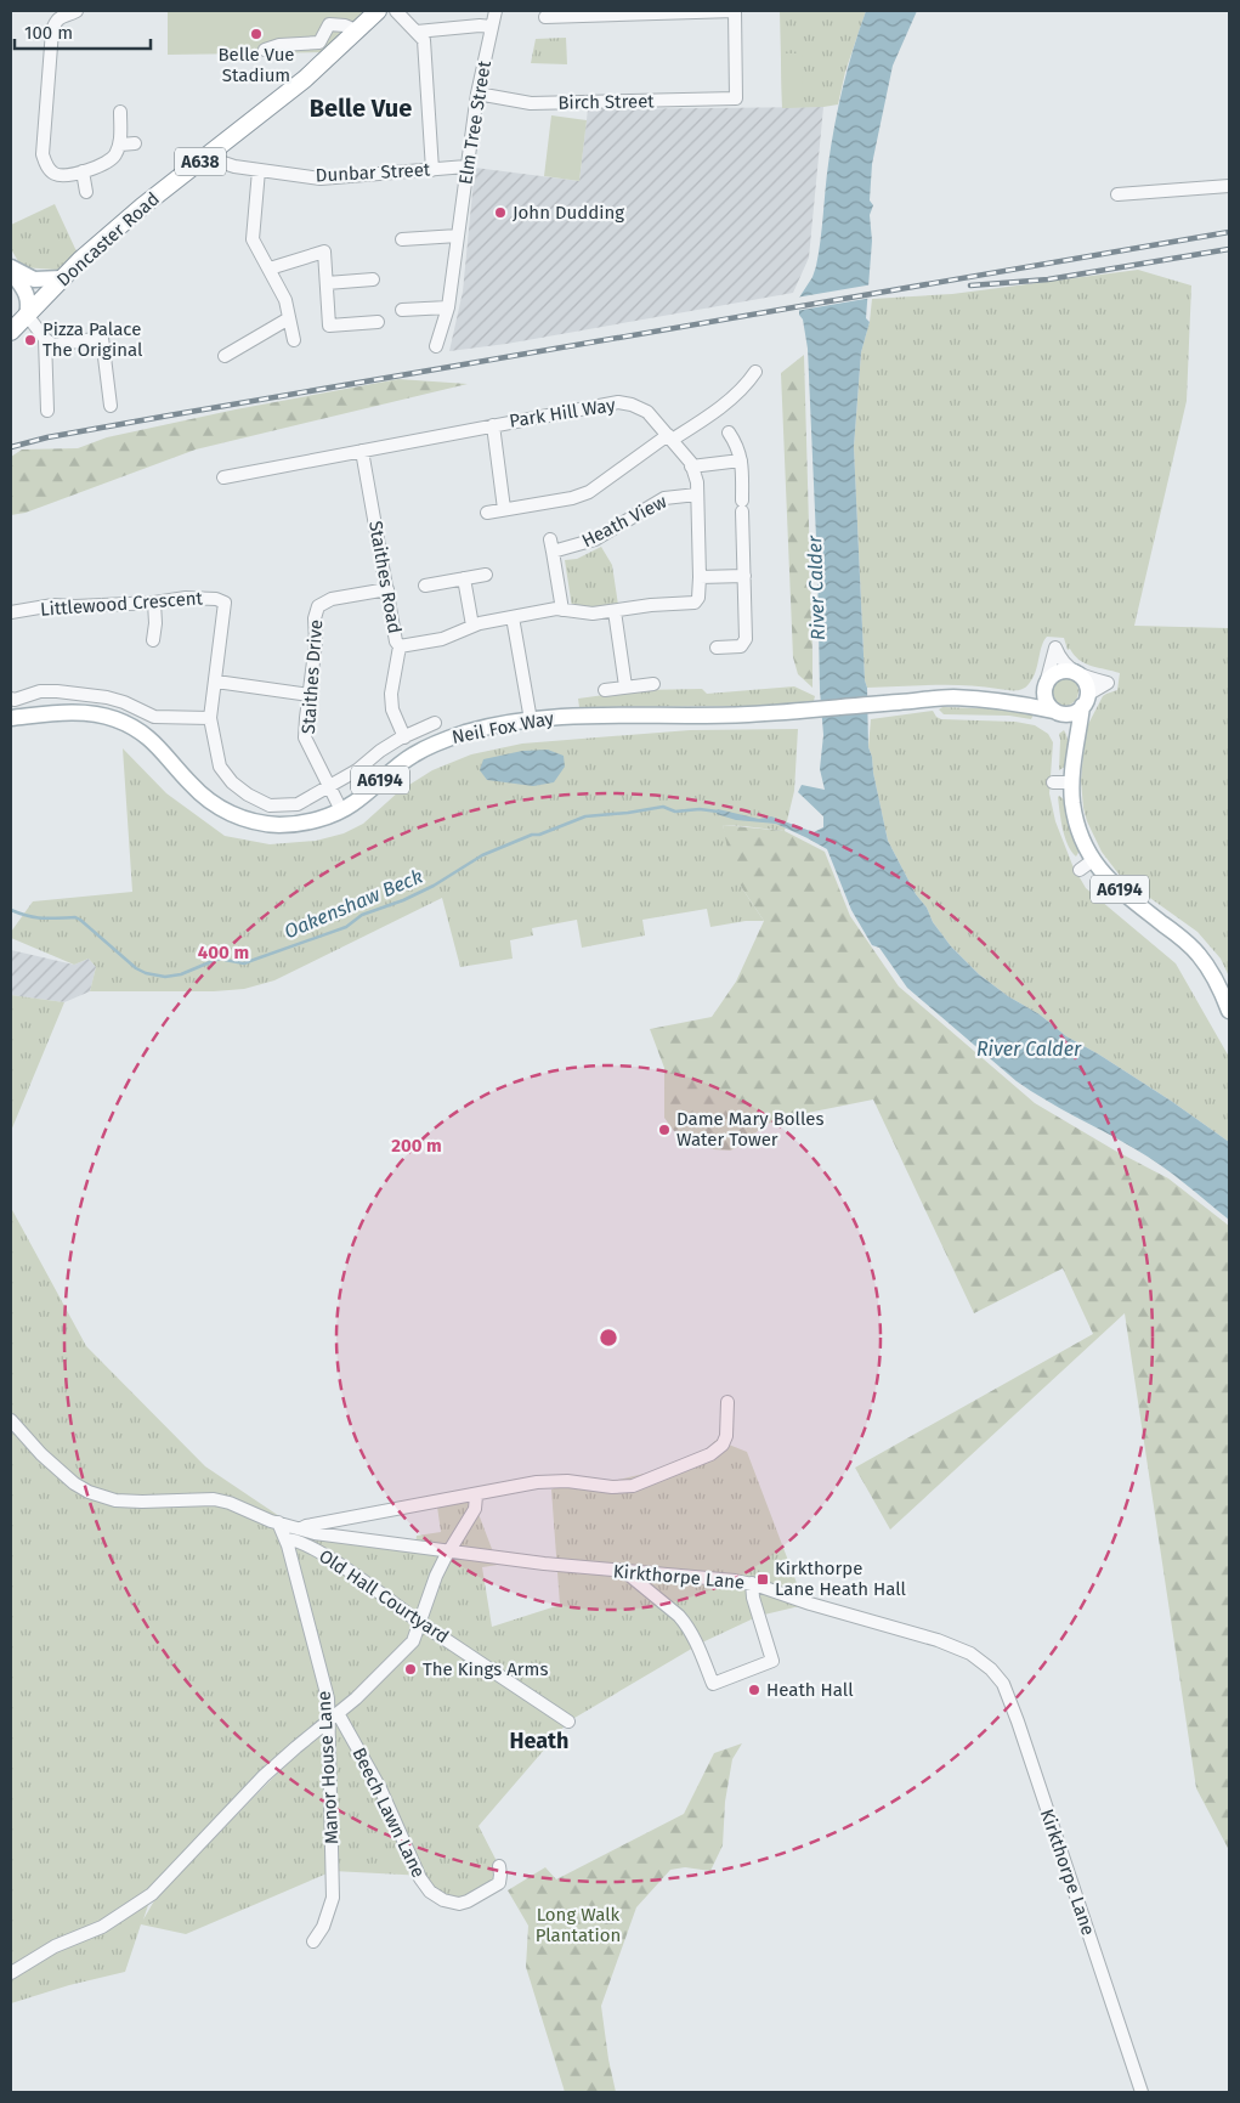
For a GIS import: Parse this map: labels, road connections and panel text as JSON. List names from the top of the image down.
{
  "streets": {
    "highway": ["A638", "Doncaster Road"],
    "main road": ["Neil Fox Way", "A6194"],
    "street": [
      "Birch Street",
      "Elm Tree Street",
      "Dunbar Street",
      "Park Hill Way",
      "Heath View",
      "Staithes Road",
      "Littlewood Crescent",
      "Staithes Drive",
      "Kirkthorpe Lane",
      "Old Hall Courtyard",
      "Manor House Lane",
      "Beech Lawn Lane"
    ]
  },
  "crossings": [
    ["Birch Street", "Elm Tree Street"],
    ["Elm Tree Street", "Dunbar Street"],
    ["Dunbar Street", "Doncaster Road"],
    ["Park Hill Way", "Heath View"],
    ["Park Hill Way", "Staithes Road"],
    ["Staithes Road", "Littlewood Crescent"],
    ["Staithes Road", "Staithes Drive"],
    ["Littlewood Crescent", "Staithes Drive"],
    ["Staithes Drive", "Neil Fox Way"],
    ["Neil Fox Way", "A6194"],
    ["Kirkthorpe Lane", "Manor House Lane"],
    ["Old Hall Courtyard", "Manor House Lane"],
    ["Manor House Lane", "Beech Lawn Lane"]
  ],
  "districts": ["Belle Vue", "Heath"],
  "water": ["River Calder", "Oakenshaw Beck"],
  "parks": ["Long Walk Plantation"],
  "places": {
    "other": [
      "Belle Vue Stadium",
      "John Dudding",
      "Pizza Palace The Original",
      "Dame Mary Bolles Water Tower",
      "The Kings Arms",
      "Heath Hall"
    ],
    "transit": ["Kirkthorpe Lane Heath Hall"]
  },
  "scale_bar": "100 m",
  "rings": ["400 m", "200 m"]
}
